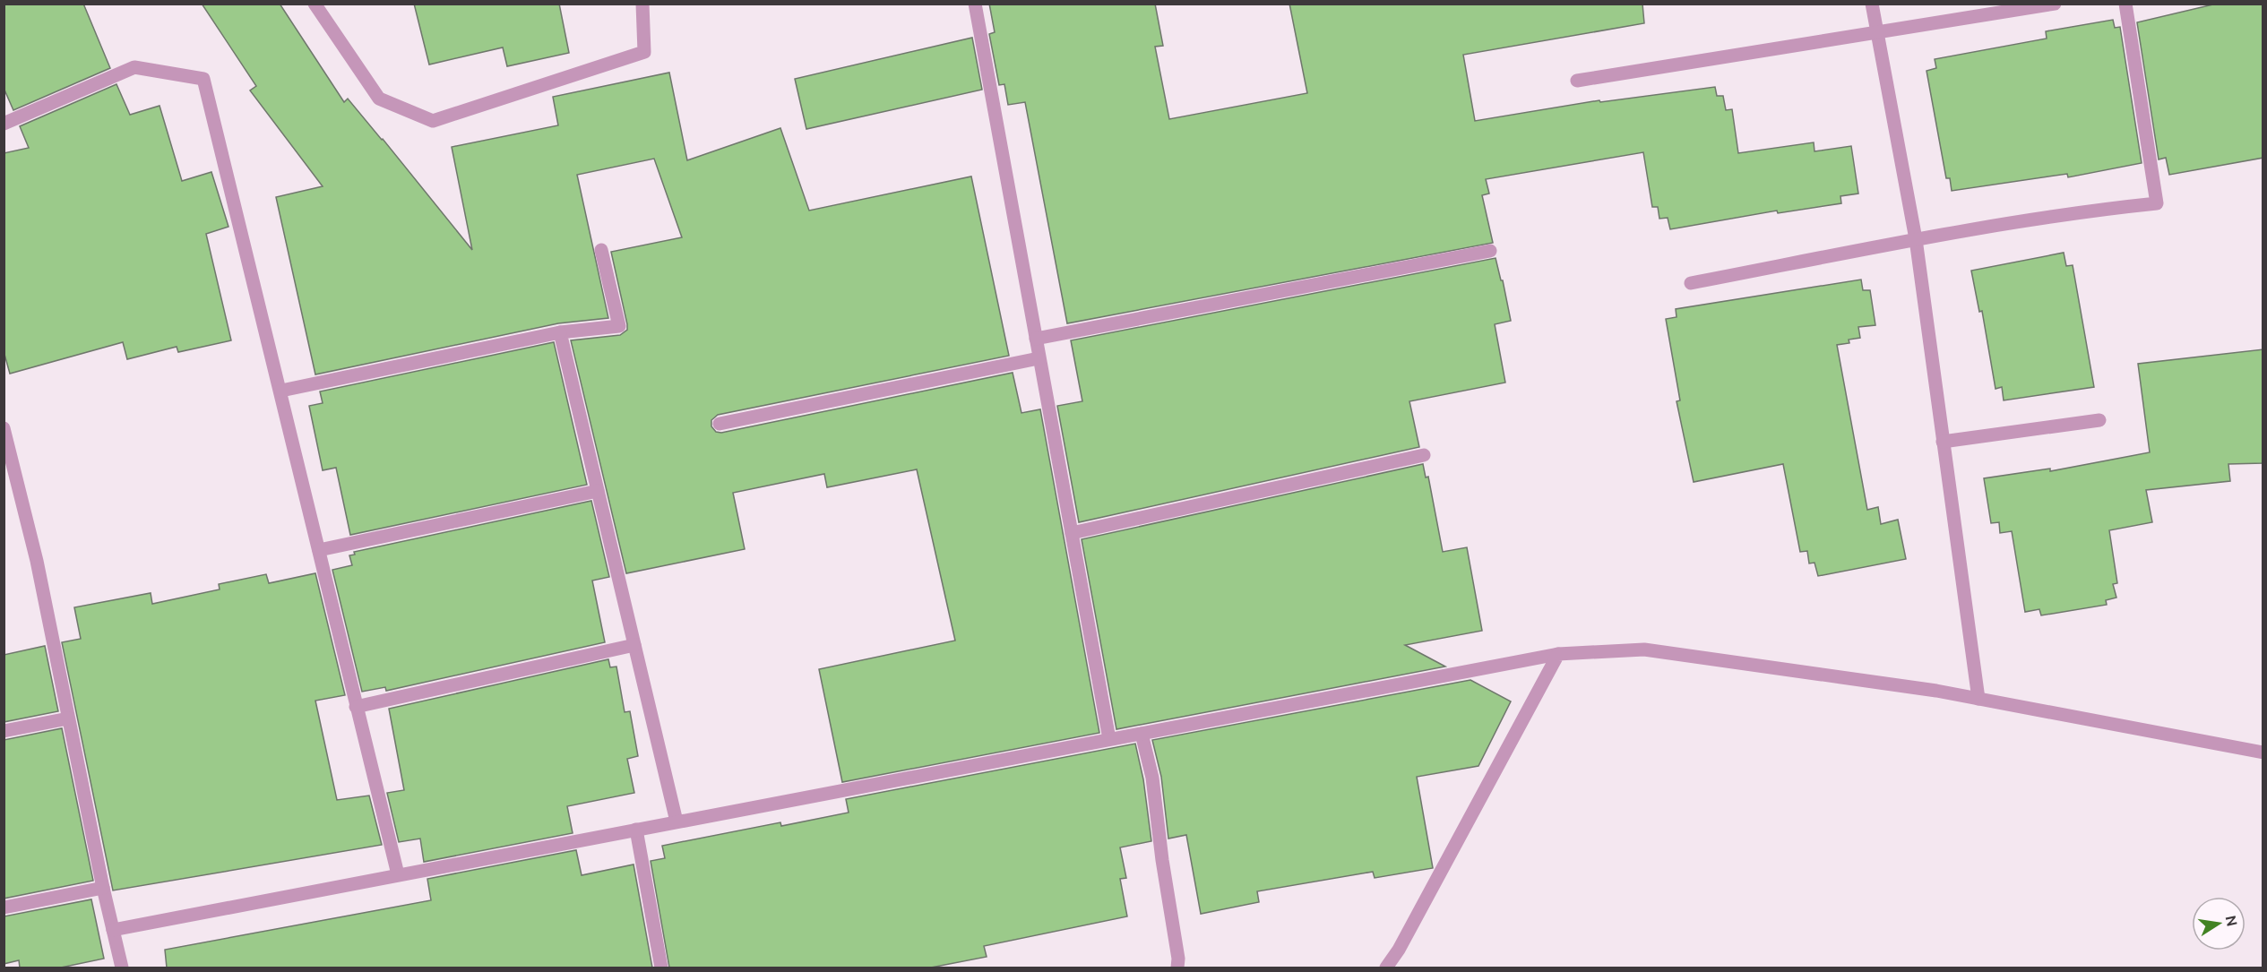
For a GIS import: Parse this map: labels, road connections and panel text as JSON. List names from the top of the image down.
{
  "north": "right"
}
